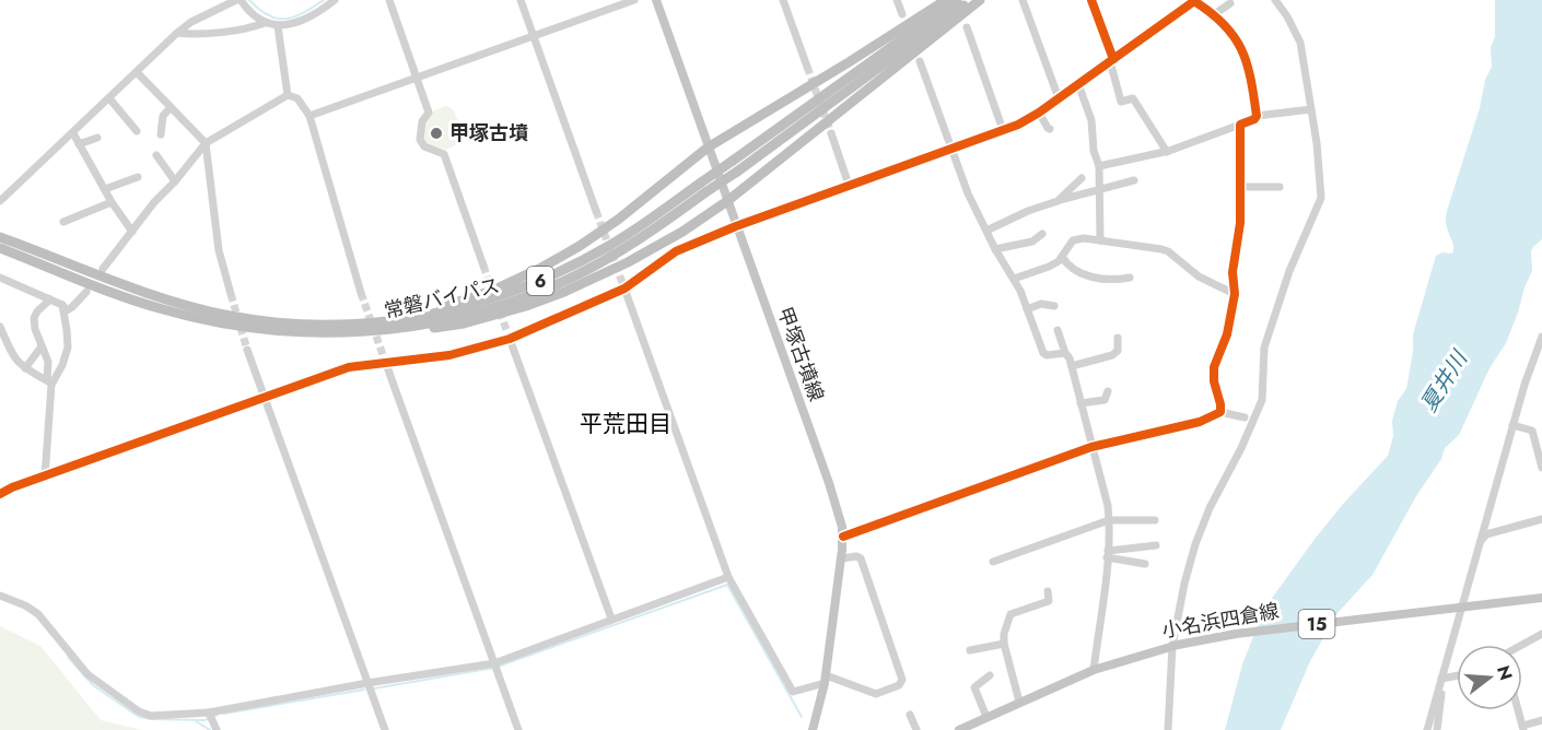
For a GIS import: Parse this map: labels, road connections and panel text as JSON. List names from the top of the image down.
{
  "streets": {
    "highway": ["6", "常磐バイパス"],
    "main road": ["甲塚古墳線", "小名浜四倉線", "15"]
  },
  "districts": ["平荒田目"],
  "water": ["夏井川"],
  "places": ["甲塚古墳"],
  "north": "right"
}
